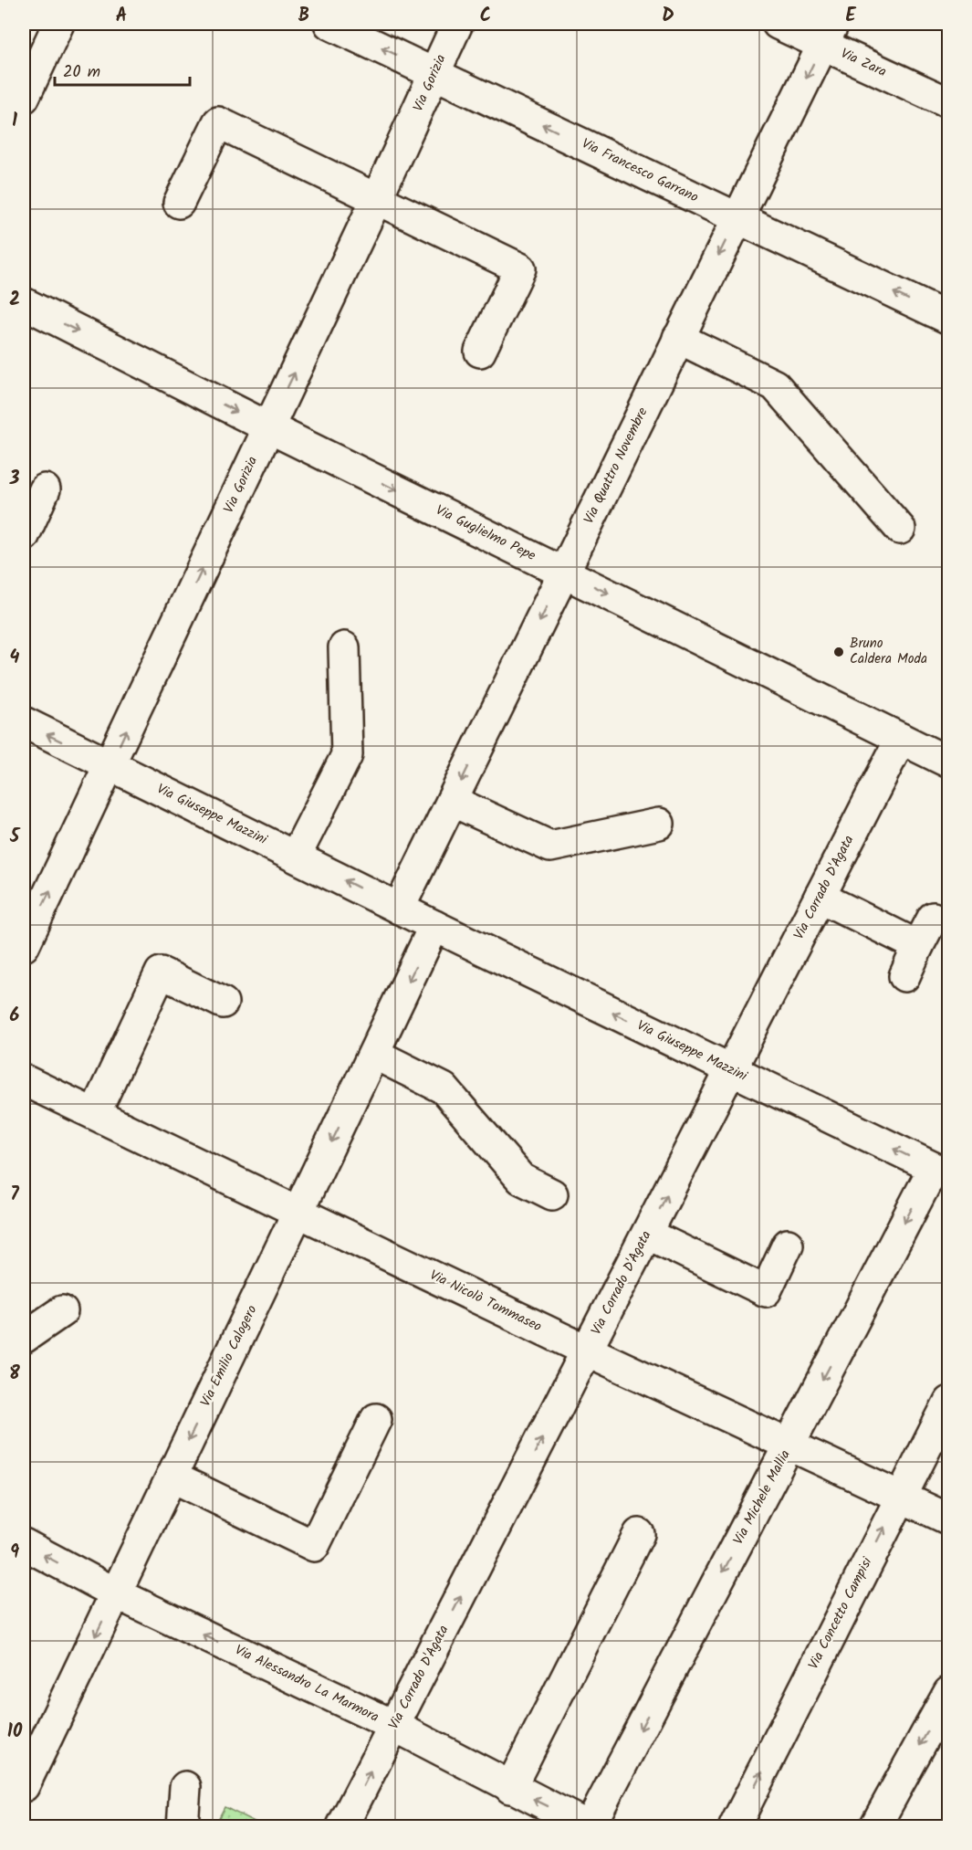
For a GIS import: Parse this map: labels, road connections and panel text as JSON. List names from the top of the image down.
{
  "streets": {
    "street": [
      "Via Zara",
      "Via Gorizia",
      "Via Francesco Garrano",
      "Via Quattro Novembre",
      "Via Guglielmo Pepe",
      "Via Giuseppe Mazzini",
      "Via Corrado D'Agata",
      "Via Nicolò Tommaseo",
      "Via Emilio Calogero",
      "Via Michele Mallia",
      "Via Concetto Campisi",
      "Via Alessandro La Marmora"
    ]
  },
  "crossings": [
    ["Via Zara", "Via Quattro Novembre"],
    ["Via Gorizia", "Via Francesco Garrano"],
    ["Via Gorizia", "Via Guglielmo Pepe"],
    ["Via Gorizia", "Via Giuseppe Mazzini"],
    ["Via Francesco Garrano", "Via Quattro Novembre"],
    ["Via Quattro Novembre", "Via Guglielmo Pepe"],
    ["Via Quattro Novembre", "Via Giuseppe Mazzini"],
    ["Via Guglielmo Pepe", "Via Corrado D'Agata"],
    ["Via Giuseppe Mazzini", "Via Corrado D'Agata"],
    ["Via Giuseppe Mazzini", "Via Emilio Calogero"],
    ["Via Giuseppe Mazzini", "Via Michele Mallia"],
    ["Via Corrado D'Agata", "Via Nicolò Tommaseo"],
    ["Via Corrado D'Agata", "Via Alessandro La Marmora"],
    ["Via Nicolò Tommaseo", "Via Emilio Calogero"],
    ["Via Nicolò Tommaseo", "Via Michele Mallia"],
    ["Via Nicolò Tommaseo", "Via Concetto Campisi"],
    ["Via Emilio Calogero", "Via Alessandro La Marmora"],
    ["Via Michele Mallia", "Via Alessandro La Marmora"]
  ],
  "one_way": ["Via Quattro Novembre", "Via Emilio Calogero", "Via Alessandro La Marmora"],
  "places": ["Bruno Caldera Moda"],
  "scale_bar": "20 m",
  "grid": {
    "columns": [
      "A",
      "B",
      "C",
      "D",
      "E"
    ],
    "rows": [
      "1",
      "2",
      "3",
      "4",
      "5",
      "6",
      "7",
      "8",
      "9",
      "10"
    ]
  }
}
